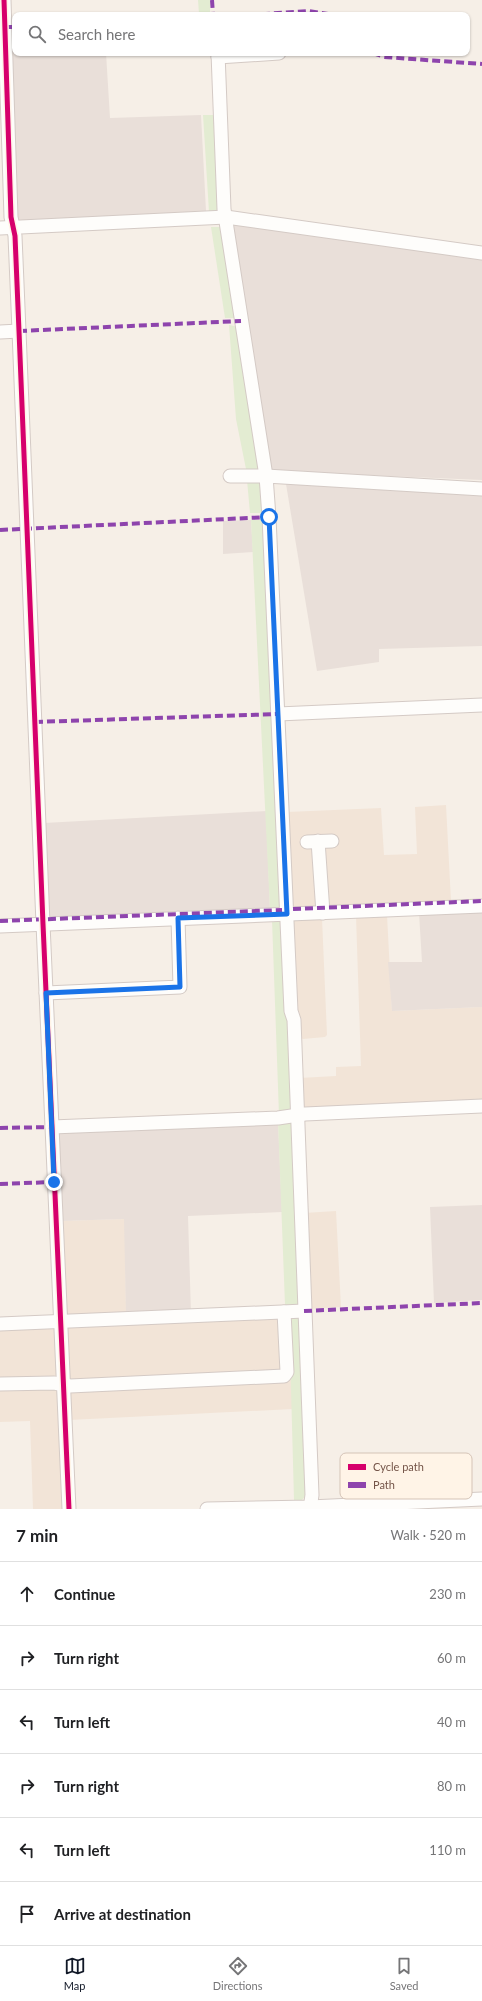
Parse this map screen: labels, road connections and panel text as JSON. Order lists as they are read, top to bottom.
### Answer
{
  "legend": ["Cycle path", "Path"],
  "page": {
    "search": "Search here",
    "heading": ["7 min", "Walk · 520 m"],
    "list": [
      ["Continue", "230 m"],
      ["Turn right", "60 m"],
      ["Turn left", "40 m"],
      ["Turn right", "80 m"],
      ["Turn left", "110 m"],
      "Arrive at destination"
    ],
    "nav": ["Map", "Directions", "Saved"]
  }
}
